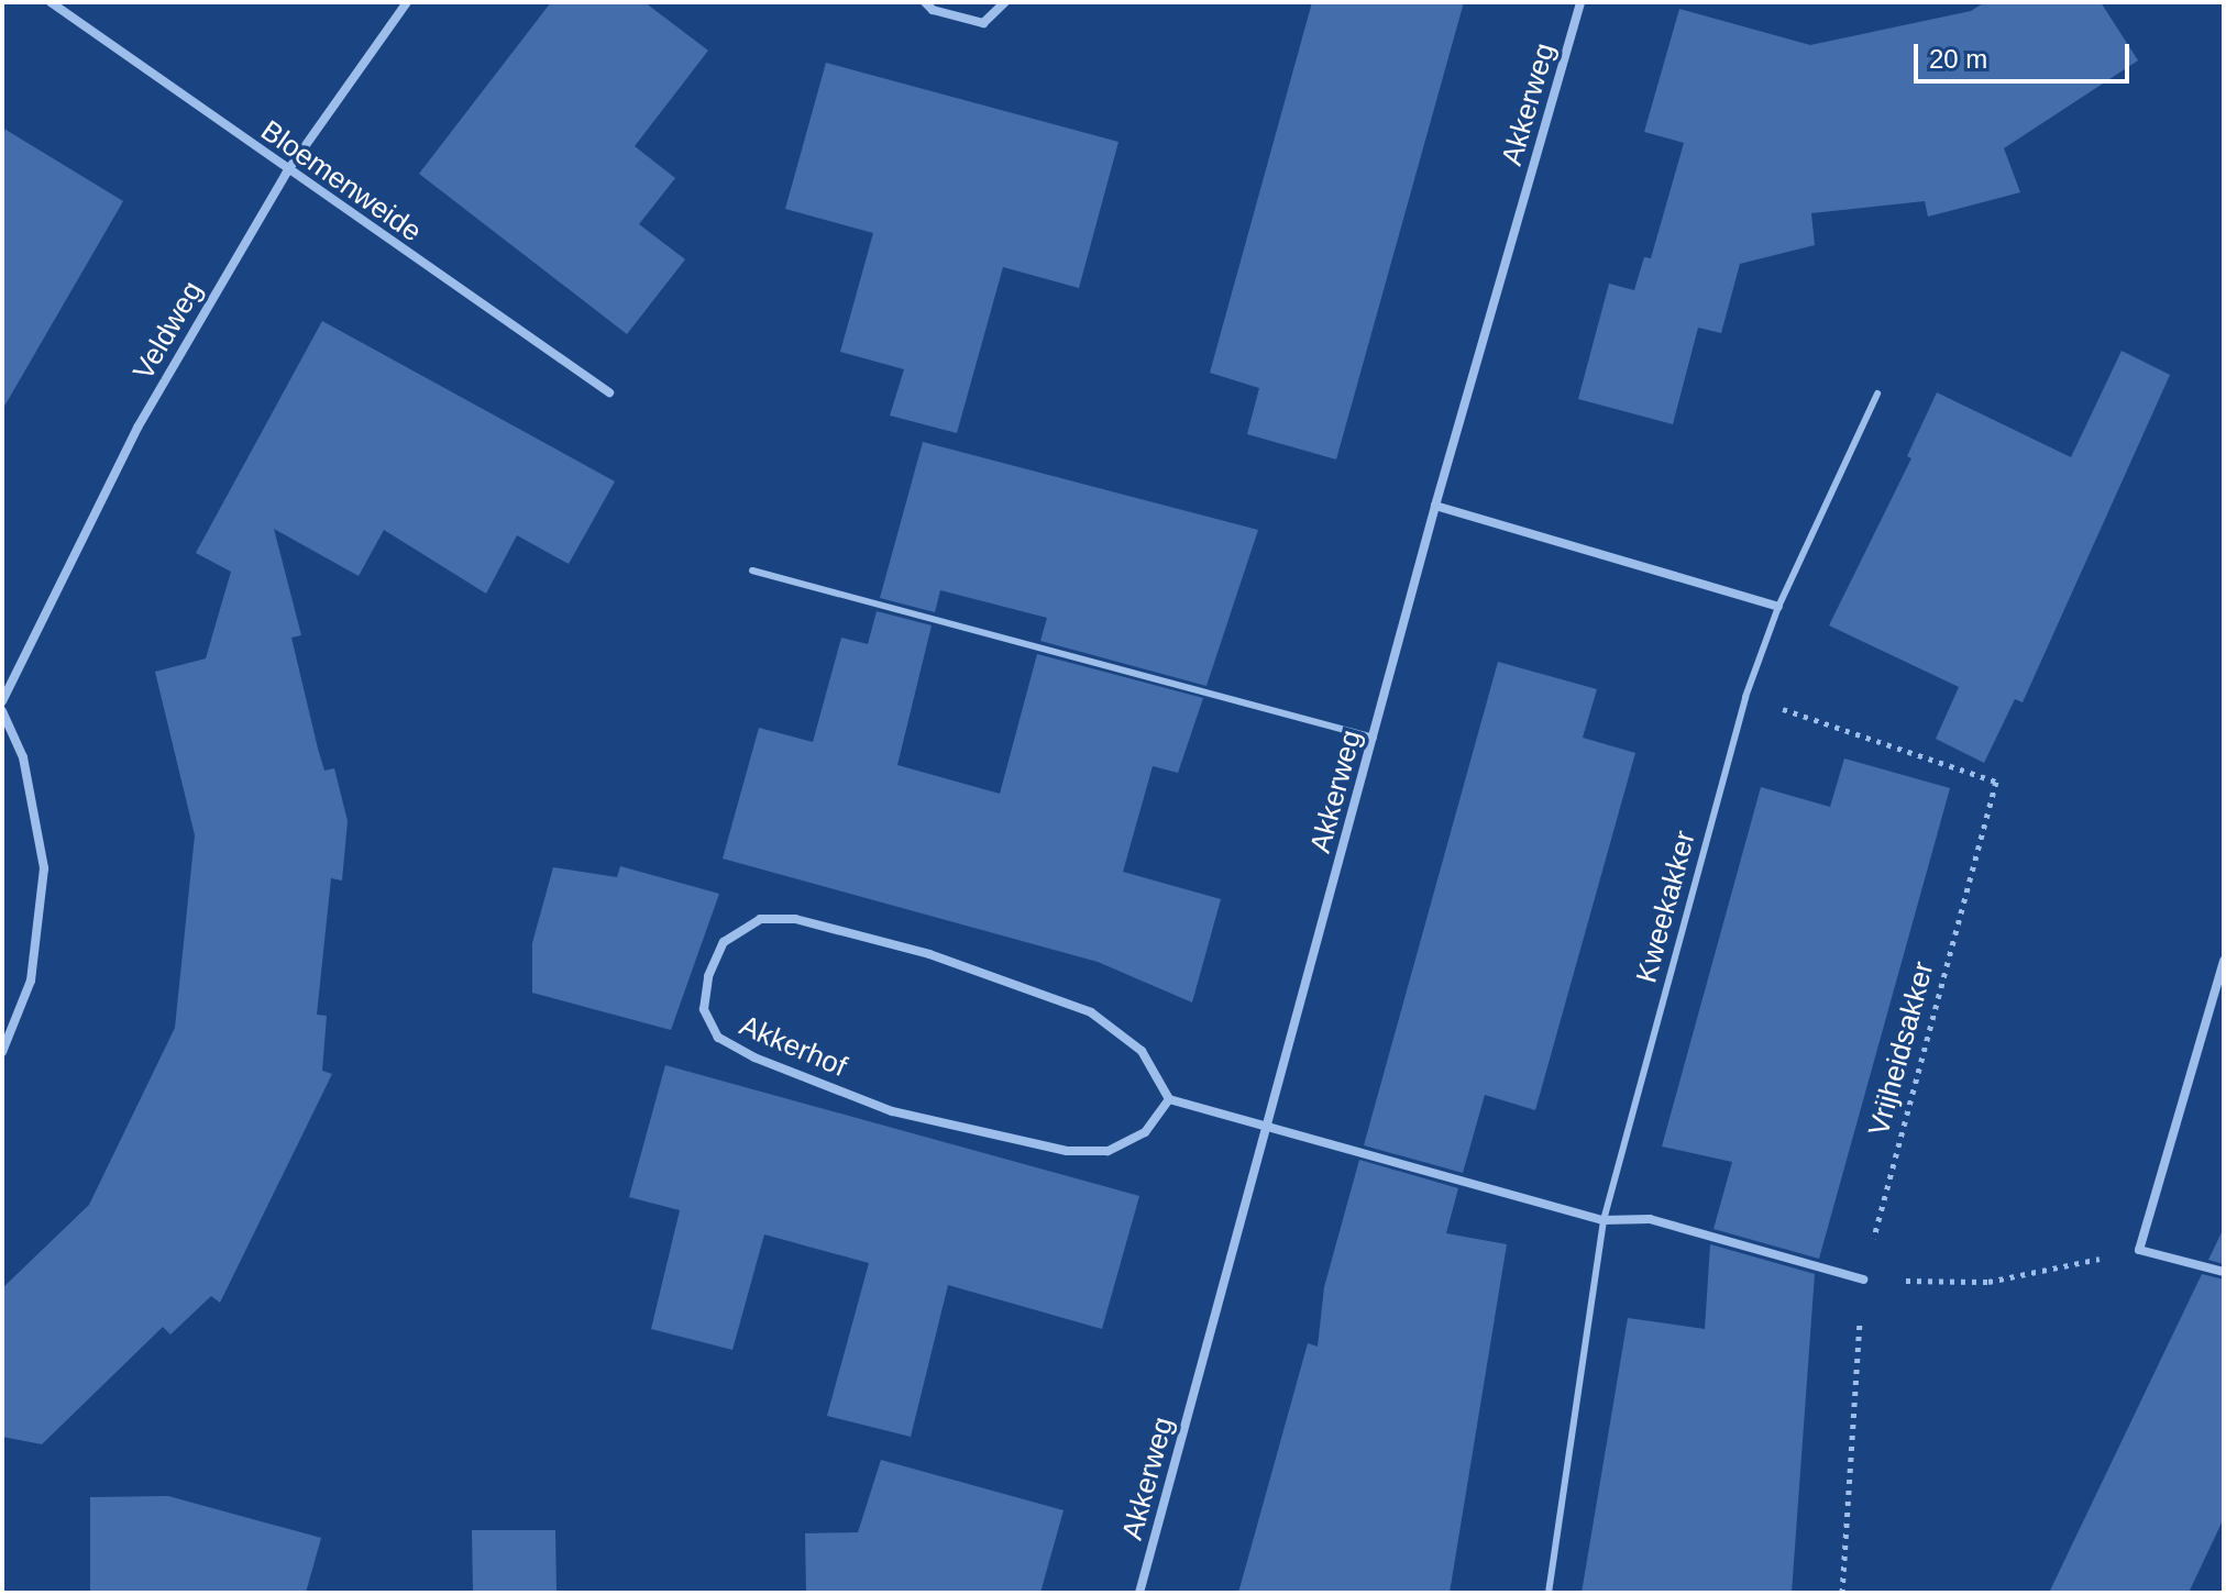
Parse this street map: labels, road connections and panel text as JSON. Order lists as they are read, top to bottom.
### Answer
{
  "streets": {
    "street": [
      "Akkerweg",
      "Bloemenweide",
      "Veldweg",
      "Akkerhof"
    ],
    "lane": ["Kweekakker"],
    "path": ["Vrijheidsakker"]
  },
  "crossings": [
    ["Bloemenweide", "Veldweg"],
    ["Kweekakker", "Vrijheidsakker"]
  ],
  "scale_bar": "20 m"
}
